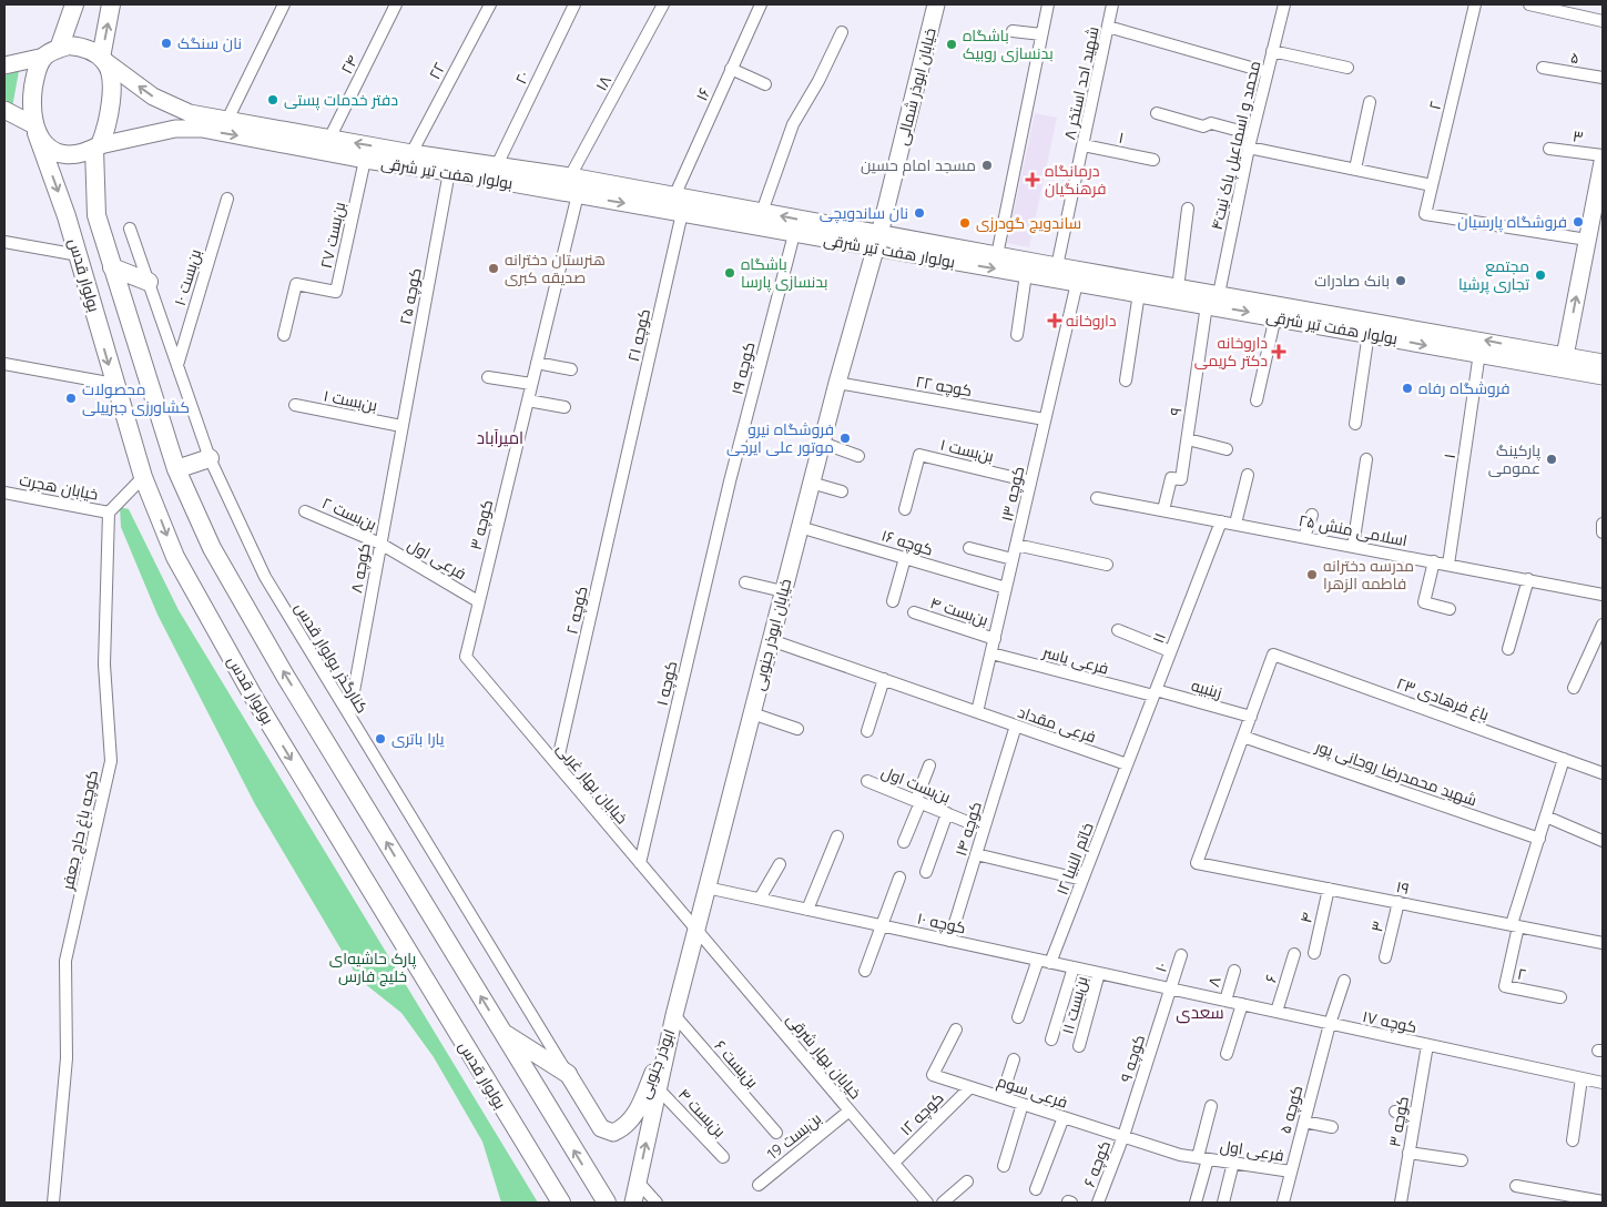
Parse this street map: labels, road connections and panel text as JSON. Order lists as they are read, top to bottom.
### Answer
{
  "streets": {
    "main road": [
      "خیابان ابوذر شمالی",
      "بولوار هفت تیر شرقی",
      "بولوار قدس",
      "خیابان ابوذر جنوبی",
      "ابوذر جنوبی"
    ],
    "street": [
      "۵",
      "۲۴",
      "۲۲",
      "۲۰",
      "۱۸",
      "شهید احد استخر ۸",
      "۱۶",
      "۲",
      "۳",
      "۱",
      "محمد و اسماعیل پاک نیت۴",
      "بن‌بست ۲۷",
      "بن‌بست ۱۰",
      "کوچه ۲۵",
      "کوچه ۲۱",
      "کوچه ۱۹",
      "کوچه ۲۲",
      "بن‌بست ۱",
      "۹",
      "خیابان هجرت",
      "کوچه ۱۳",
      "بن‌بست ۲",
      "کوچه ۳",
      "اسلامی منش ۲۵",
      "کوچه ۱۶",
      "فرعی اول",
      "کوچه ۸",
      "کوچه ۲",
      "بن‌بست ۴",
      "۱۱",
      "کنارگذر بولوار قدس",
      "فرعی یاسر",
      "کوچه ۱",
      "زینبیه",
      "باغ فرهادی ۲۳",
      "فرعی مقداد",
      "شهید محمدرضا روحانی پور",
      "خیابان بهار غربی",
      "بن‌بست اول",
      "کوچه ۱۴",
      "کوچه باغ حاج جعفر",
      "خاتم النبیا ۱۲",
      "۱۹",
      "۴",
      "کوچه ۱۰",
      "۱۰",
      "۶",
      "۸",
      "بن‌بست ۱۱",
      "کوچه ۱۷",
      "خیابان بهار شرقی",
      "کوچه ۹",
      "بن‌بست ۶",
      "فرعی سوم",
      "کوچه ۵",
      "کوچه ۱۲",
      "بن‌بست 19",
      "کوچه ۶"
    ]
  },
  "crossings": [
    ["۲۴", "بولوار هفت تیر شرقی"],
    ["۲۲", "بولوار هفت تیر شرقی"],
    ["۲۰", "بولوار هفت تیر شرقی"],
    ["۱۸", "بولوار هفت تیر شرقی"],
    ["شهید احد استخر ۸", "۱"],
    ["شهید احد استخر ۸", "بولوار هفت تیر شرقی"],
    ["خیابان ابوذر شمالی", "بولوار هفت تیر شرقی"],
    ["خیابان ابوذر شمالی", "خیابان ابوذر جنوبی"],
    ["۱۶", "بولوار هفت تیر شرقی"],
    ["۲", "۱۹"],
    ["۳", "۱۹"],
    ["۱", "بولوار هفت تیر شرقی"],
    ["۱", "اسلامی منش ۲۵"],
    ["محمد و اسماعیل پاک نیت۴", "بولوار هفت تیر شرقی"],
    ["محمد و اسماعیل پاک نیت۴", "۹"],
    ["بولوار هفت تیر شرقی", "بن‌بست ۲۷"],
    ["بولوار هفت تیر شرقی", "بولوار قدس"],
    ["بولوار هفت تیر شرقی", "کوچه ۲۵"],
    ["بولوار هفت تیر شرقی", "کوچه ۲۱"],
    ["بولوار هفت تیر شرقی", "کوچه ۱۹"],
    ["بولوار هفت تیر شرقی", "۹"],
    ["بولوار هفت تیر شرقی", "کوچه ۱۳"],
    ["بولوار هفت تیر شرقی", "کوچه ۳"],
    ["بولوار هفت تیر شرقی", "خیابان ابوذر جنوبی"],
    ["بن‌بست ۱۰", "کنارگذر بولوار قدس"],
    ["کوچه ۲۵", "بن‌بست ۱"],
    ["کوچه ۲۵", "کوچه ۸"],
    ["کوچه ۲۱", "کوچه ۲"],
    ["کوچه ۱۹", "کوچه ۱"],
    ["کوچه ۲۲", "کوچه ۱۳"],
    ["کوچه ۲۲", "خیابان ابوذر جنوبی"],
    ["بن‌بست ۱", "کوچه ۱۳"],
    ["بن‌بست ۱", "کوچه ۸"],
    ["۹", "اسلامی منش ۲۵"],
    ["خیابان هجرت", "کوچه باغ حاج جعفر"],
    ["کوچه ۱۳", "کوچه ۱۶"],
    ["کوچه ۱۳", "بن‌بست ۴"],
    ["کوچه ۱۳", "فرعی یاسر"],
    ["کوچه ۱۳", "فرعی مقداد"],
    ["بن‌بست ۲", "فرعی اول"],
    ["بن‌بست ۲", "کوچه ۸"],
    ["کوچه ۳", "فرعی اول"],
    ["کوچه ۳", "خیابان بهار غربی"],
    ["کوچه ۳", "کوچه ۱۷"],
    ["اسلامی منش ۲۵", "۱۱"],
    ["کوچه ۱۶", "خیابان ابوذر جنوبی"],
    ["فرعی اول", "کوچه ۸"],
    ["فرعی اول", "فرعی سوم"],
    ["فرعی اول", "کوچه ۵"],
    ["کوچه ۸", "کنارگذر بولوار قدس"],
    ["کوچه ۲", "خیابان بهار غربی"],
    ["بن‌بست ۴", "ابوذر جنوبی"],
    ["خیابان ابوذر جنوبی", "خیابان بهار غربی"],
    ["خیابان ابوذر جنوبی", "کوچه ۱۰"],
    ["خیابان ابوذر جنوبی", "خیابان بهار شرقی"],
    ["خیابان ابوذر جنوبی", "ابوذر جنوبی"],
    ["خیابان ابوذر جنوبی", "بن‌بست ۶"],
    ["۱۱", "فرعی یاسر"],
    ["۱۱", "زینبیه"],
    ["۱۱", "فرعی مقداد"],
    ["۱۱", "خاتم النبیا ۱۲"],
    ["کنارگذر بولوار قدس", "ابوذر جنوبی"],
    ["فرعی یاسر", "زینبیه"],
    ["کوچه ۱", "خیابان بهار غربی"],
    ["زینبیه", "باغ فرهادی ۲۳"],
    ["فرعی مقداد", "کوچه ۱۴"],
    ["فرعی مقداد", "خاتم النبیا ۱۲"],
    ["شهید محمدرضا روحانی پور", "۱۹"],
    ["خیابان بهار غربی", "خیابان بهار شرقی"],
    ["بن‌بست اول", "کوچه ۱۴"],
    ["کوچه ۱۴", "کوچه ۱۰"],
    ["خاتم النبیا ۱۲", "کوچه ۱۰"],
    ["۱۹", "۴"],
    ["کوچه ۱۰", "۱۰"],
    ["کوچه ۱۰", "بن‌بست ۱۱"],
    ["کوچه ۱۰", "کوچه ۱۷"],
    ["کوچه ۱۰", "کوچه ۹"],
    ["۱۰", "کوچه ۱۷"],
    ["۱۰", "کوچه ۹"],
    ["۶", "کوچه ۱۷"],
    ["۸", "کوچه ۱۷"],
    ["کوچه ۱۷", "کوچه ۹"],
    ["کوچه ۱۷", "کوچه ۵"],
    ["خیابان بهار شرقی", "کوچه ۱۲"],
    ["خیابان بهار شرقی", "بن‌بست 19"],
    ["کوچه ۹", "فرعی سوم"],
    ["کوچه ۹", "کوچه ۶"],
    ["ابوذر جنوبی", "بن‌بست ۶"],
    ["فرعی سوم", "کوچه ۱۲"],
    ["فرعی سوم", "کوچه ۶"]
  ],
  "districts": ["امیرآباد", "سعدی"],
  "parks": ["پارک حاشیه‌ای خلیج فارس"],
  "places": {
    "other": [
      "نان سنگک",
      "باشگاه بدنسازی روبیک",
      "دفتر خدمات پستی",
      "مسجد امام حسین",
      "نان ساندویچی",
      "فروشگاه پارسیان",
      "ساندویچ گودرزی",
      "هنرستان دخترانه صدیقه کبری",
      "باشگاه بدنسازی پارسا",
      "مجتمع تجاری پرشیا",
      "بانک صادرات",
      "فروشگاه رفاه",
      "محصولات کشاورزی جبرییلی",
      "فروشگاه نیرو موتور علی ایرجی",
      "پارکینگ عمومی",
      "مدرسه دخترانه فاطمه الزهرا",
      "یارا باتری"
    ],
    "health": ["درمانگاه فرهنگیان", "داروخانه", "داروخانه دکتر کریمی"]
  }
}
